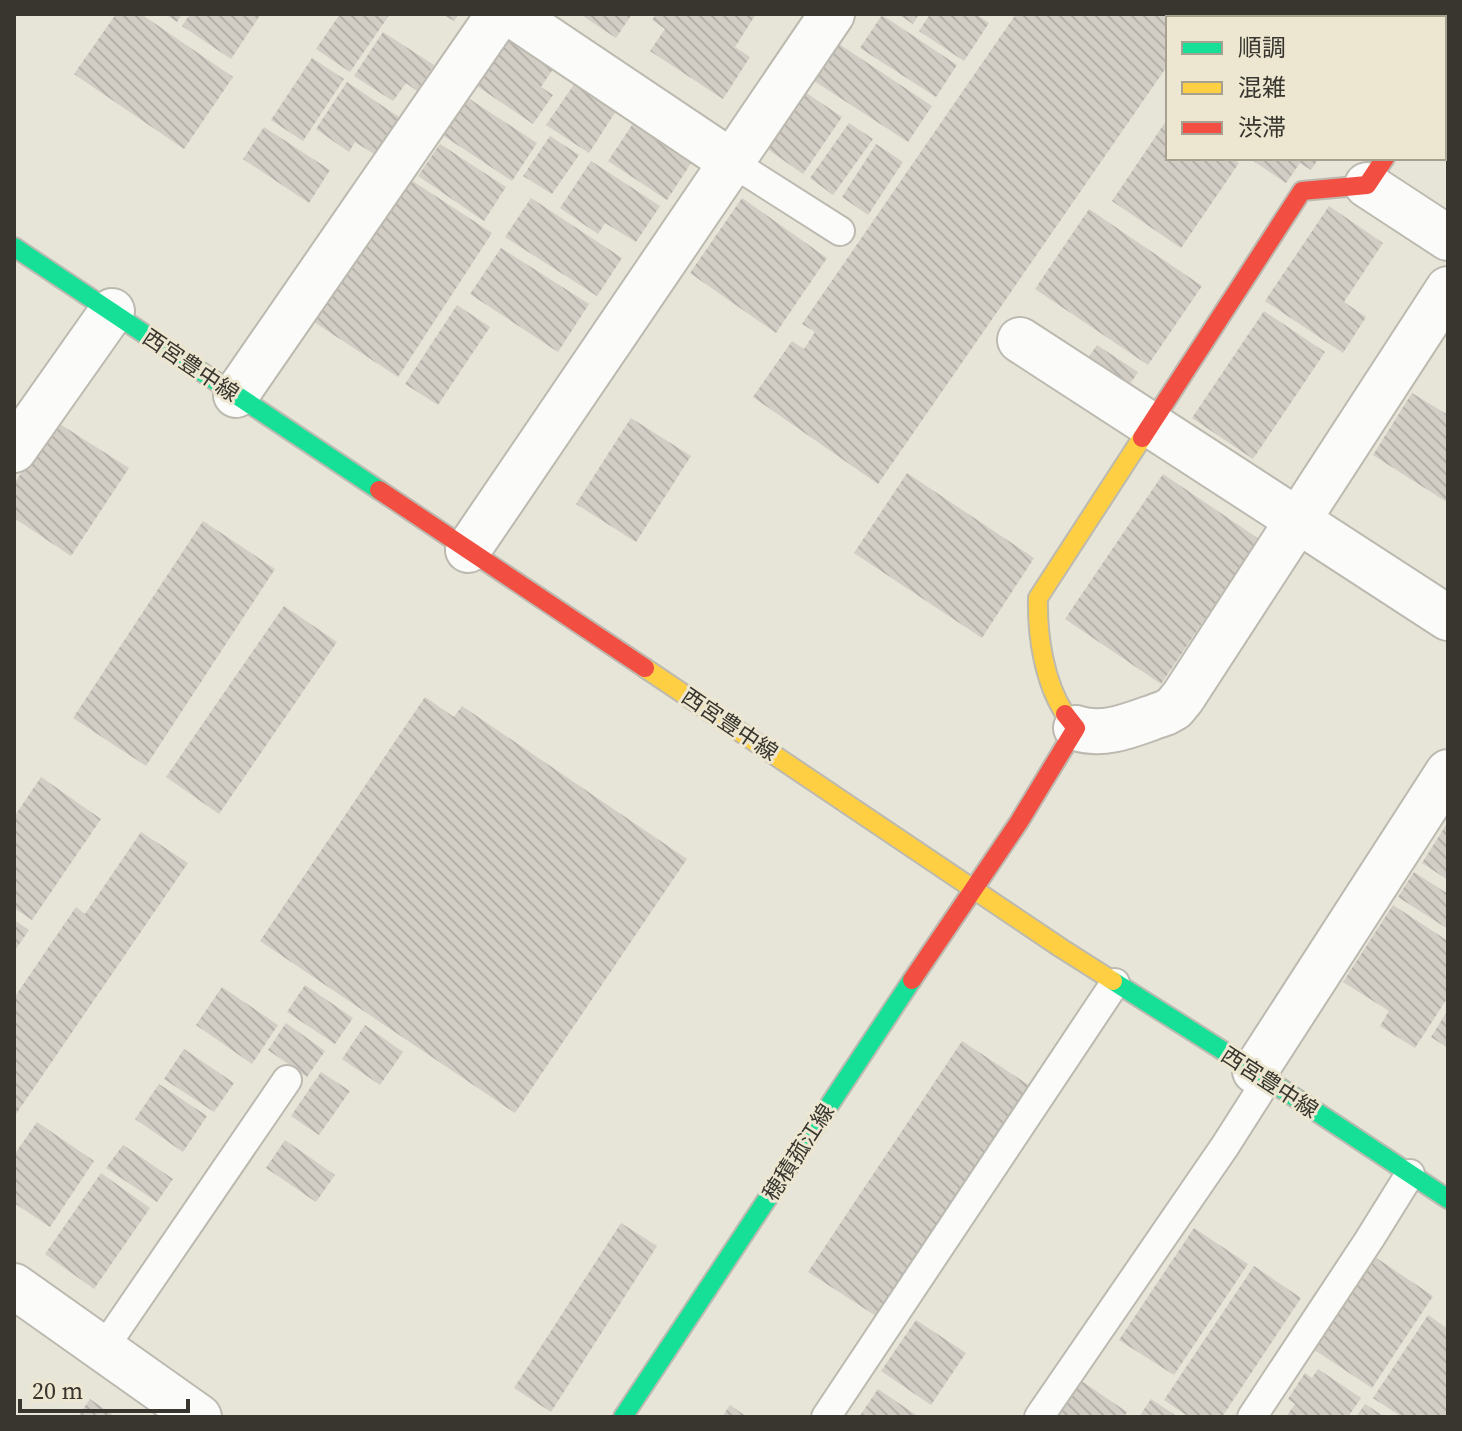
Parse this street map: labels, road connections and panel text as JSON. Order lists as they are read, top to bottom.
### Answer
{
  "streets": {
    "main road": ["西宮豊中線", "穂積菰江線"]
  },
  "crossings": [
    ["西宮豊中線", "穂積菰江線"]
  ],
  "legend": ["順調", "混雑", "渋滞"],
  "scale_bar": "20 m"
}
